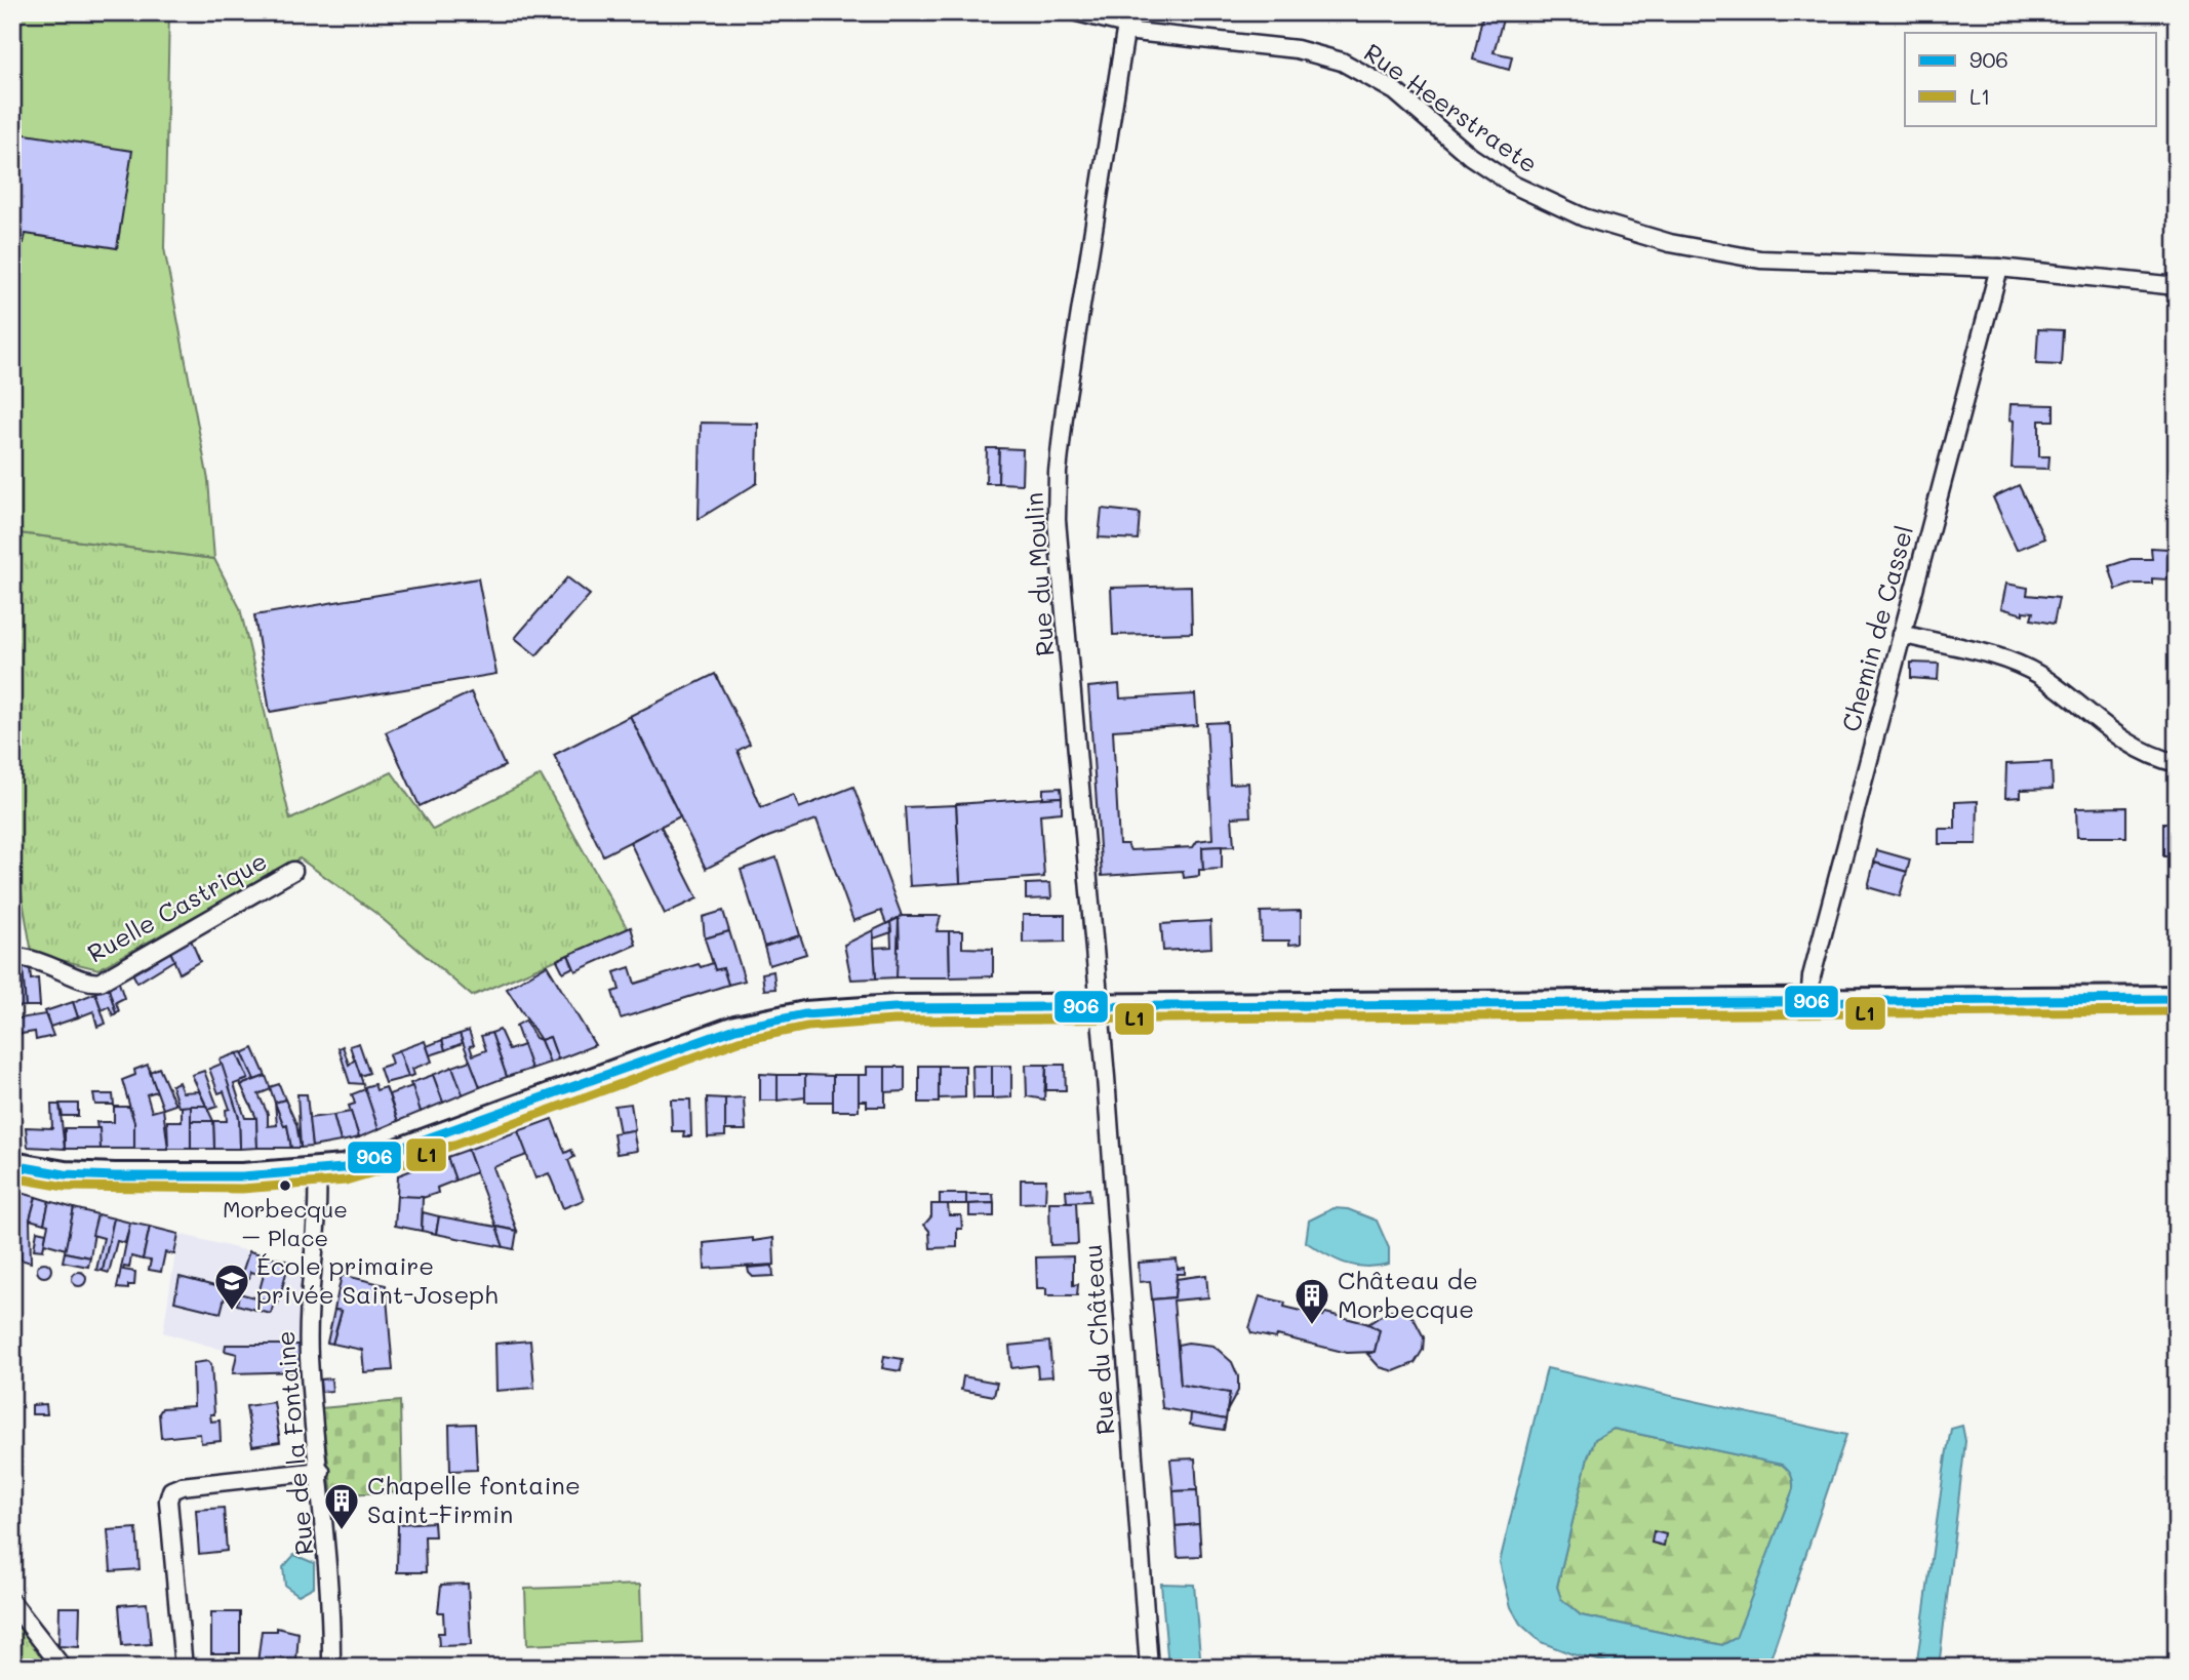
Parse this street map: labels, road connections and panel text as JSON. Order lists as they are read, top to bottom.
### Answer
{
  "streets": {
    "street": [
      "Rue Heerstraete",
      "Rue du Moulin",
      "Chemin de Cassel",
      "Ruelle Castrique",
      "Rue du Château",
      "Rue de la Fontaine"
    ]
  },
  "crossings": [
    ["Rue Heerstraete", "Rue du Moulin"],
    ["Rue Heerstraete", "Chemin de Cassel"],
    ["Rue du Moulin", "Rue du Château"]
  ],
  "places": {
    "other": ["Morbecque – Place"],
    "school or university": ["École primaire privée Saint-Joseph"],
    "building": ["Château de Morbecque", "Chapelle fontaine Saint-Firmin"]
  },
  "lines": ["transit line 906", "transit line L1"],
  "legend": ["906", "L1"]
}
